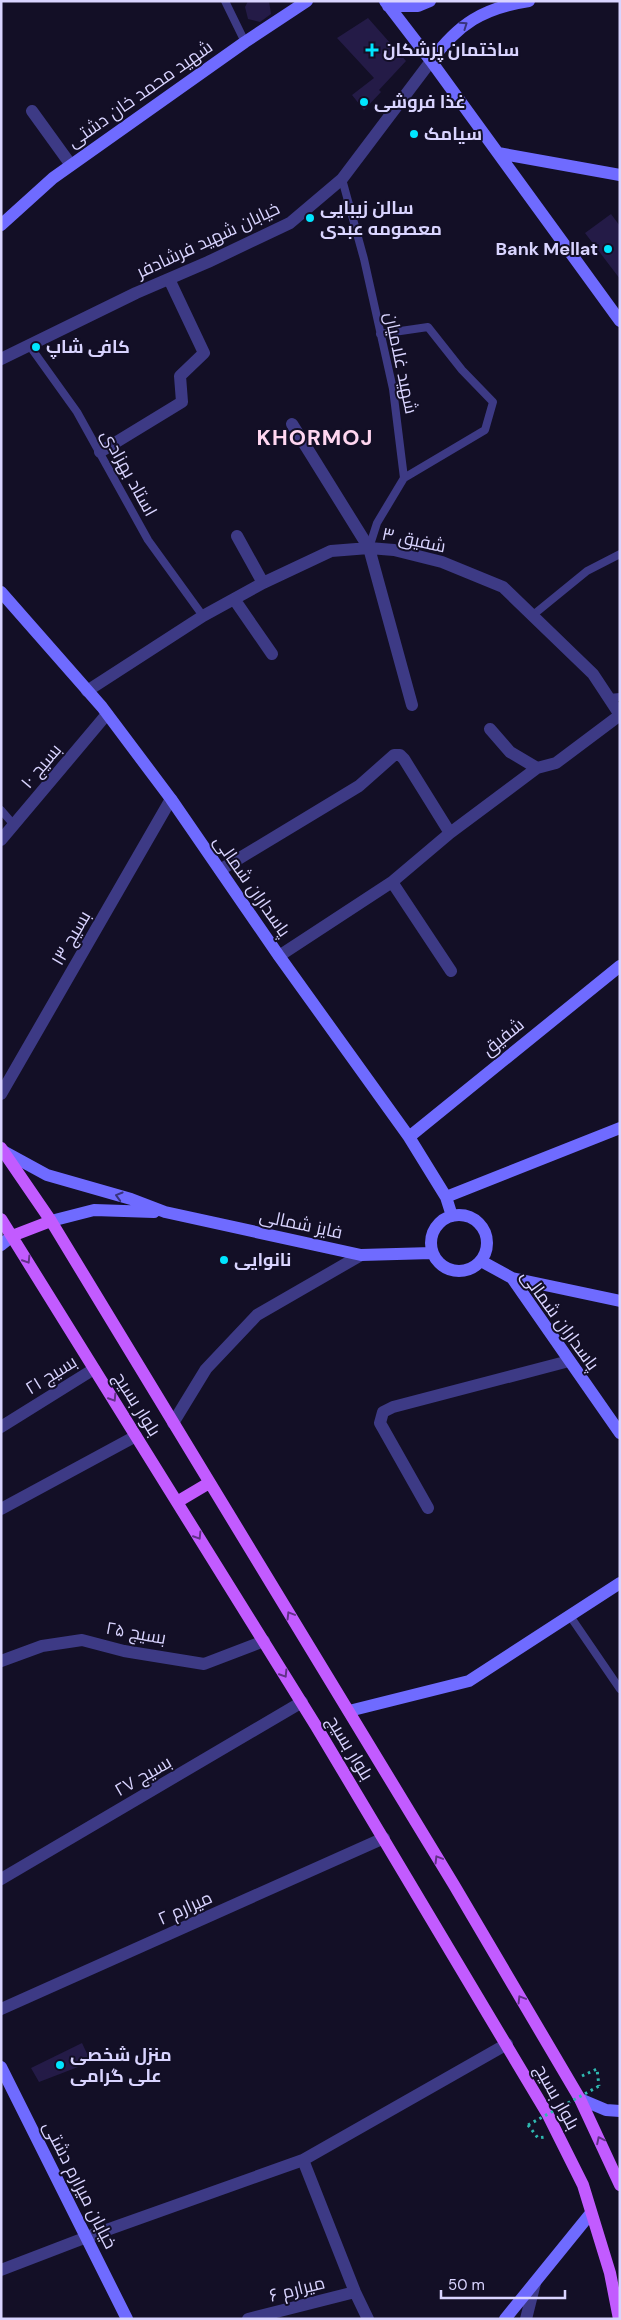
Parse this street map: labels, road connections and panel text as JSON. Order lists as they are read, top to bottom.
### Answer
{
  "streets": {
    "main road": [
      "شهید محمد خان دشتی",
      "پاسداران شمالی",
      "شفیق",
      "فایز شمالی",
      "بلوار بسیج",
      "خیابان میرارم دشتی"
    ],
    "street": [
      "خیابان شهید فرشادفر",
      "شفیق ۳",
      "بسیج ۱۰",
      "بسیج ۱۳",
      "بسیج ۲۱",
      "بسیج ۲۵",
      "بسیج ۲۷",
      "میرارم ۲",
      "میرارم ۶"
    ],
    "lane": ["شهید غلامیان", "استاد بهزادی"]
  },
  "crossings": [
    ["خیابان شهید فرشادفر", "شهید غلامیان"],
    ["خیابان شهید فرشادفر", "استاد بهزادی"],
    ["استاد بهزادی", "شفیق ۳"],
    ["شفیق ۳", "پاسداران شمالی"],
    ["بسیج ۱۰", "پاسداران شمالی"],
    ["پاسداران شمالی", "بسیج ۱۳"],
    ["پاسداران شمالی", "شفیق"],
    ["پاسداران شمالی", "فایز شمالی"],
    ["فایز شمالی", "بلوار بسیج"],
    ["بسیج ۲۱", "بلوار بسیج"],
    ["بلوار بسیج", "بسیج ۲۵"],
    ["بلوار بسیج", "بسیج ۲۷"],
    ["بلوار بسیج", "میرارم ۲"]
  ],
  "districts": ["KHORMOJ"],
  "places": {
    "health": ["ساختمان پزشکان"],
    "other": [
      "غذا فروشی",
      "سیامک",
      "سالن زیبایی معصومه عبدی",
      "Bank Mellat",
      "کافی شاپ",
      "نانوایی",
      "منزل شخصی علی گرامی"
    ]
  },
  "scale_bar": "50 m"
}
